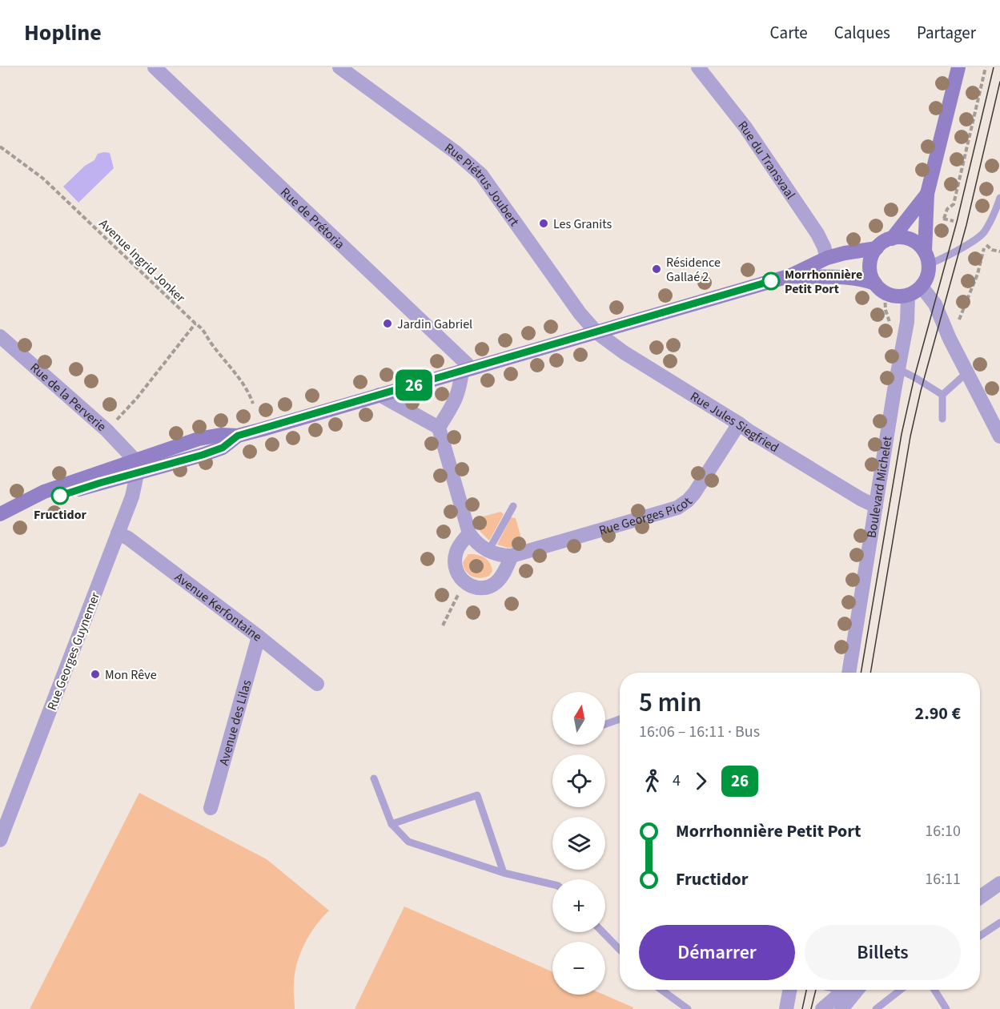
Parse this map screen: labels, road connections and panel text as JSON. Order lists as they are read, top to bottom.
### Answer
{
  "streets": {
    "street": [
      "Rue du Transvaal",
      "Rue Piétrus Joubert",
      "Rue de Prétoria",
      "Rue de la Perverie",
      "Rue Jules Siegfried",
      "Boulevard Michelet",
      "Rue Georges Picot",
      "Avenue Kerfontaine",
      "Rue Georges Guynemer",
      "Avenue des Lilas"
    ],
    "path": ["Avenue Ingrid Jonker"]
  },
  "crossings": [
    ["Rue Piétrus Joubert", "Rue Jules Siegfried"],
    ["Rue de la Perverie", "Rue Georges Guynemer"],
    ["Rue Jules Siegfried", "Boulevard Michelet"],
    ["Rue Jules Siegfried", "Rue Georges Picot"],
    ["Avenue Kerfontaine", "Rue Georges Guynemer"],
    ["Avenue Kerfontaine", "Avenue des Lilas"]
  ],
  "places": [
    "Les Granits",
    "Résidence Gallaé 2",
    "Morrhonnière Petit Port",
    "Jardin Gabriel",
    "Fructidor",
    "Mon Rêve"
  ],
  "lines": ["bus line 26"],
  "north": "top",
  "page": {
    "header": "Hopline",
    "nav": ["Carte", "Calques", "Partager"],
    "on_map": "26",
    "heading": ["5 min", "16:06 – 16:11 · Bus", "2.90 €"],
    "map_buttons": ["+", "−"],
    "legs": ["4", "26"],
    "list": [
      {
        "name": "Morrhonnière Petit Port",
        "value": "16:10"
      },
      {
        "name": "Fructidor",
        "value": "16:11"
      }
    ],
    "buttons": ["Démarrer", "Billets"]
  }
}
